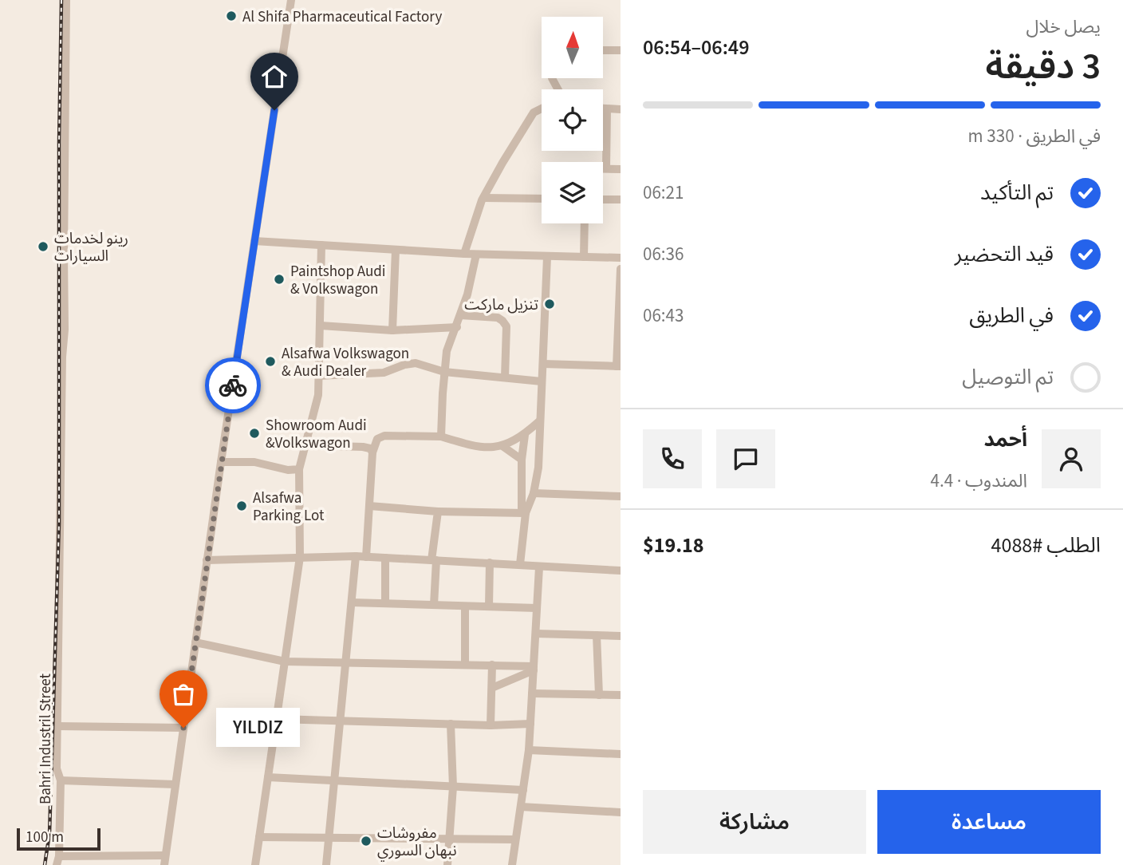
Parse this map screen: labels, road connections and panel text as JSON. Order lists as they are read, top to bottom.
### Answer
{
  "streets": {
    "street": ["Bahri Industril Street"]
  },
  "places": [
    "Al Shifa Pharmaceutical Factory",
    "رينو لخدمات السيارات",
    "Paintshop Audi & Volkswagon",
    "تنزيل ماركت",
    "Alsafwa Volkswagon & Audi Dealer",
    "Showroom Audi &Volkswagon",
    "Alsafwa Parking Lot",
    "YILDIZ",
    "مفروشات نبهان السوري"
  ],
  "scale_bar": "100 m",
  "north": "top",
  "page": {
    "heading": ["3 دقيقة", "يصل خلال", "06:49–06:54"],
    "panel": [
      "أحمد",
      "المندوب · 4.4",
      "الطلب #4088",
      "$19.18"
    ],
    "bar": "في الطريق · 330 m",
    "list": [
      ["تم التأكيد", "06:21"],
      ["قيد التحضير", "06:36"],
      ["في الطريق", "06:43"],
      "تم التوصيل"
    ],
    "bubble": "YILDIZ",
    "buttons": ["مساعدة", "مشاركة"],
    "scale": "100 m"
  }
}
